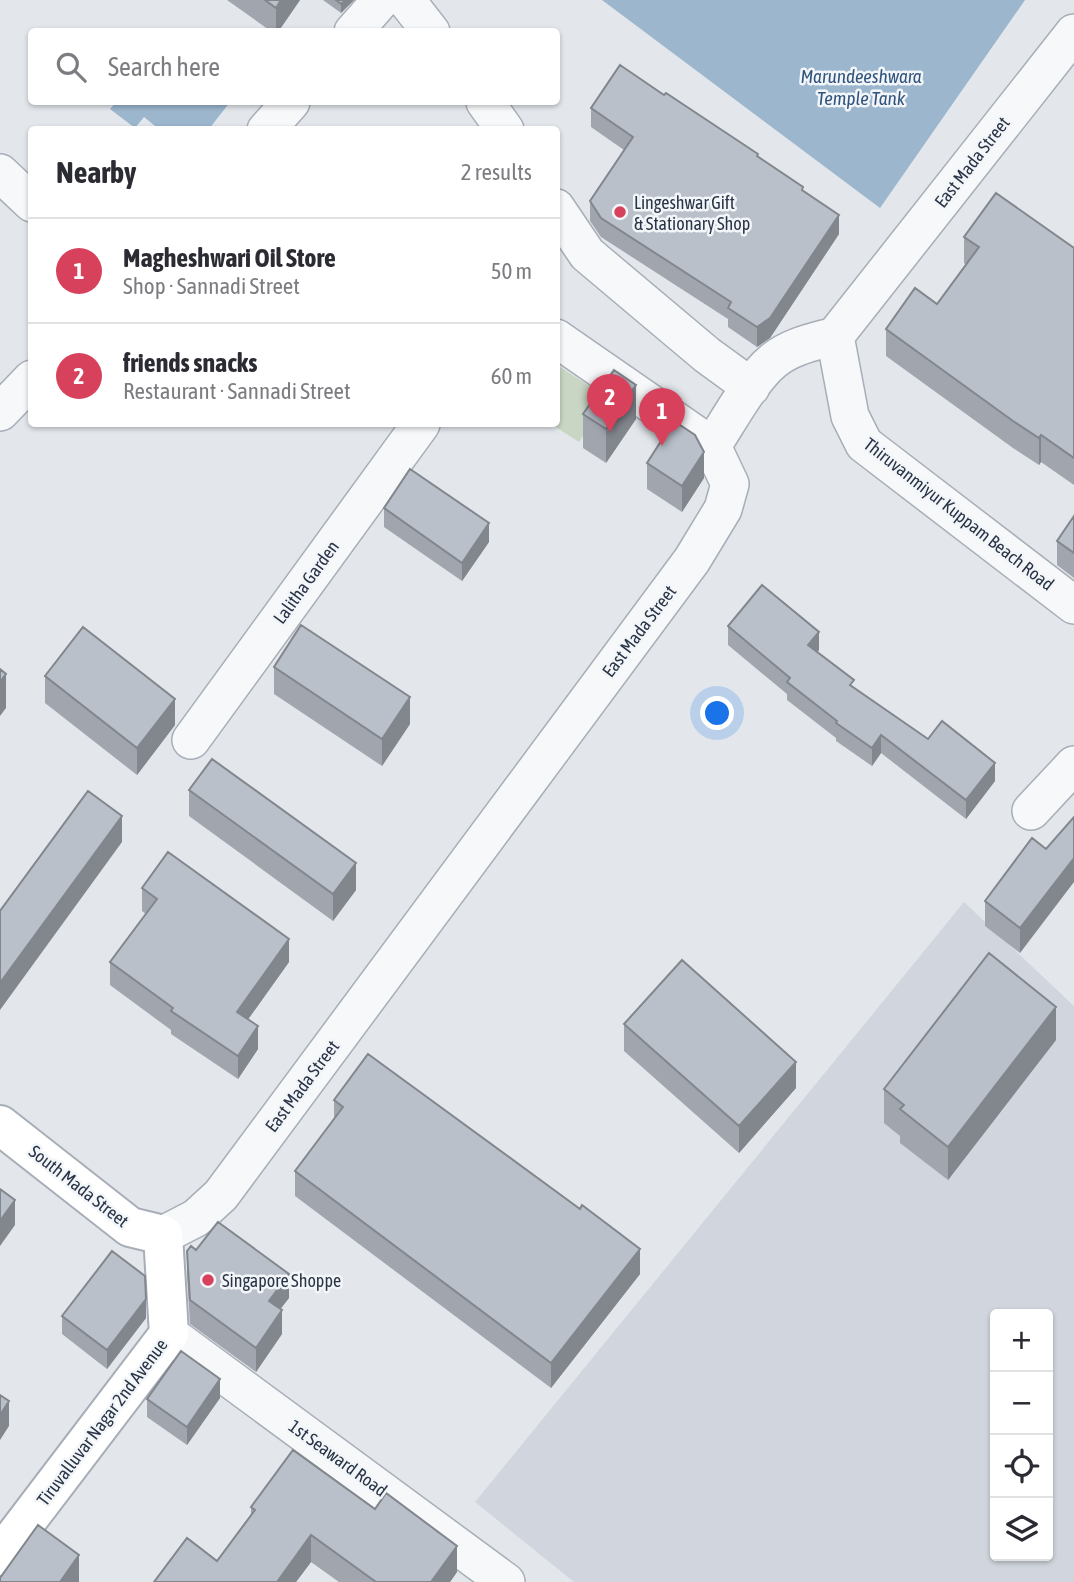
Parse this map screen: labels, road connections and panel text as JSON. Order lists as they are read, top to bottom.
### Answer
{
  "streets": {
    "street": [
      "East Mada Street",
      "Thiruvanmiyur Kuppam Beach Road",
      "Lalitha Garden",
      "South Mada Street",
      "Tiruvalluvar Nagar 2nd Avenue",
      "1st Seaward Road"
    ]
  },
  "crossings": [
    ["East Mada Street", "Thiruvanmiyur Kuppam Beach Road"],
    ["East Mada Street", "South Mada Street"],
    ["East Mada Street", "Tiruvalluvar Nagar 2nd Avenue"],
    ["South Mada Street", "Tiruvalluvar Nagar 2nd Avenue"],
    ["Tiruvalluvar Nagar 2nd Avenue", "1st Seaward Road"]
  ],
  "water": ["Marundeeshwara Temple Tank"],
  "places": ["Lingeshwar Gift & Stationary Shop", "Singapore Shoppe"],
  "page": {
    "search": "Search here",
    "heading": ["Nearby", "2 results"],
    "list": [
      {
        "mark": "1",
        "name": "Magheshwari Oil Store",
        "note": "Shop · Sannadi Street",
        "value": "50 m"
      },
      {
        "mark": "2",
        "name": "friends snacks",
        "note": "Restaurant · Sannadi Street",
        "value": "60 m"
      }
    ],
    "pins": ["2", "1"],
    "map_buttons": ["+", "−"]
  }
}
